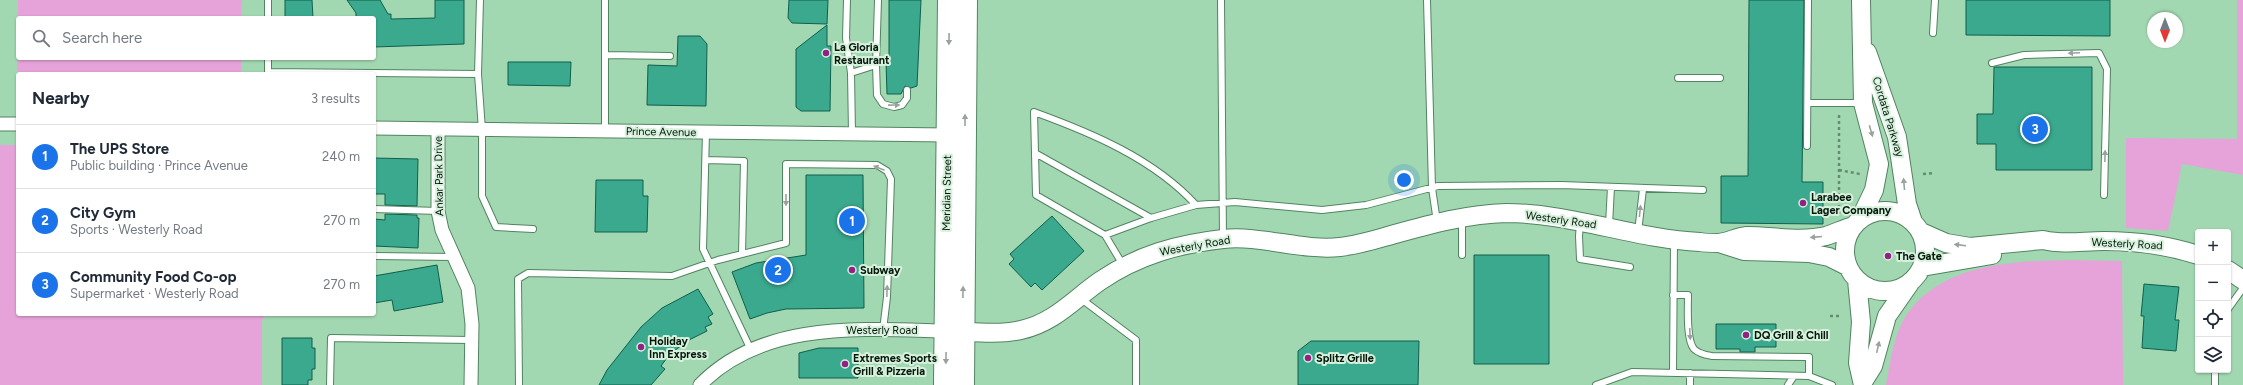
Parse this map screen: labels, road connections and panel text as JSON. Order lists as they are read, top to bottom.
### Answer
{
  "streets": {
    "highway": ["Meridian Street"],
    "street": [
      "Cordata Parkway",
      "Prince Avenue",
      "Ankar Park Drive",
      "Westerly Road"
    ]
  },
  "crossings": [
    ["Cordata Parkway", "Westerly Road"],
    ["Prince Avenue", "Ankar Park Drive"],
    ["Prince Avenue", "Meridian Street"],
    ["Meridian Street", "Westerly Road"]
  ],
  "places": [
    "La Gloria Restaurant",
    "Larabee Lager Company",
    "The Gate",
    "Subway",
    "DQ Grill & Chill",
    "Holiday Inn Express",
    "Splitz Grille",
    "Extremes Sports Grill & Pizzeria"
  ],
  "north": "bottom",
  "page": {
    "search": "Search here",
    "heading": ["Nearby", "3 results"],
    "pins": ["3", "1", "2"],
    "list": [
      {
        "mark": "1",
        "name": "The UPS Store",
        "note": "Public building · Prince Avenue",
        "value": "240 m"
      },
      {
        "mark": "2",
        "name": "City Gym",
        "note": "Sports · Westerly Road",
        "value": "270 m"
      },
      {
        "mark": "3",
        "name": "Community Food Co-op",
        "note": "Supermarket · Westerly Road",
        "value": "270 m"
      }
    ],
    "map_buttons": ["+", "−"]
  }
}
